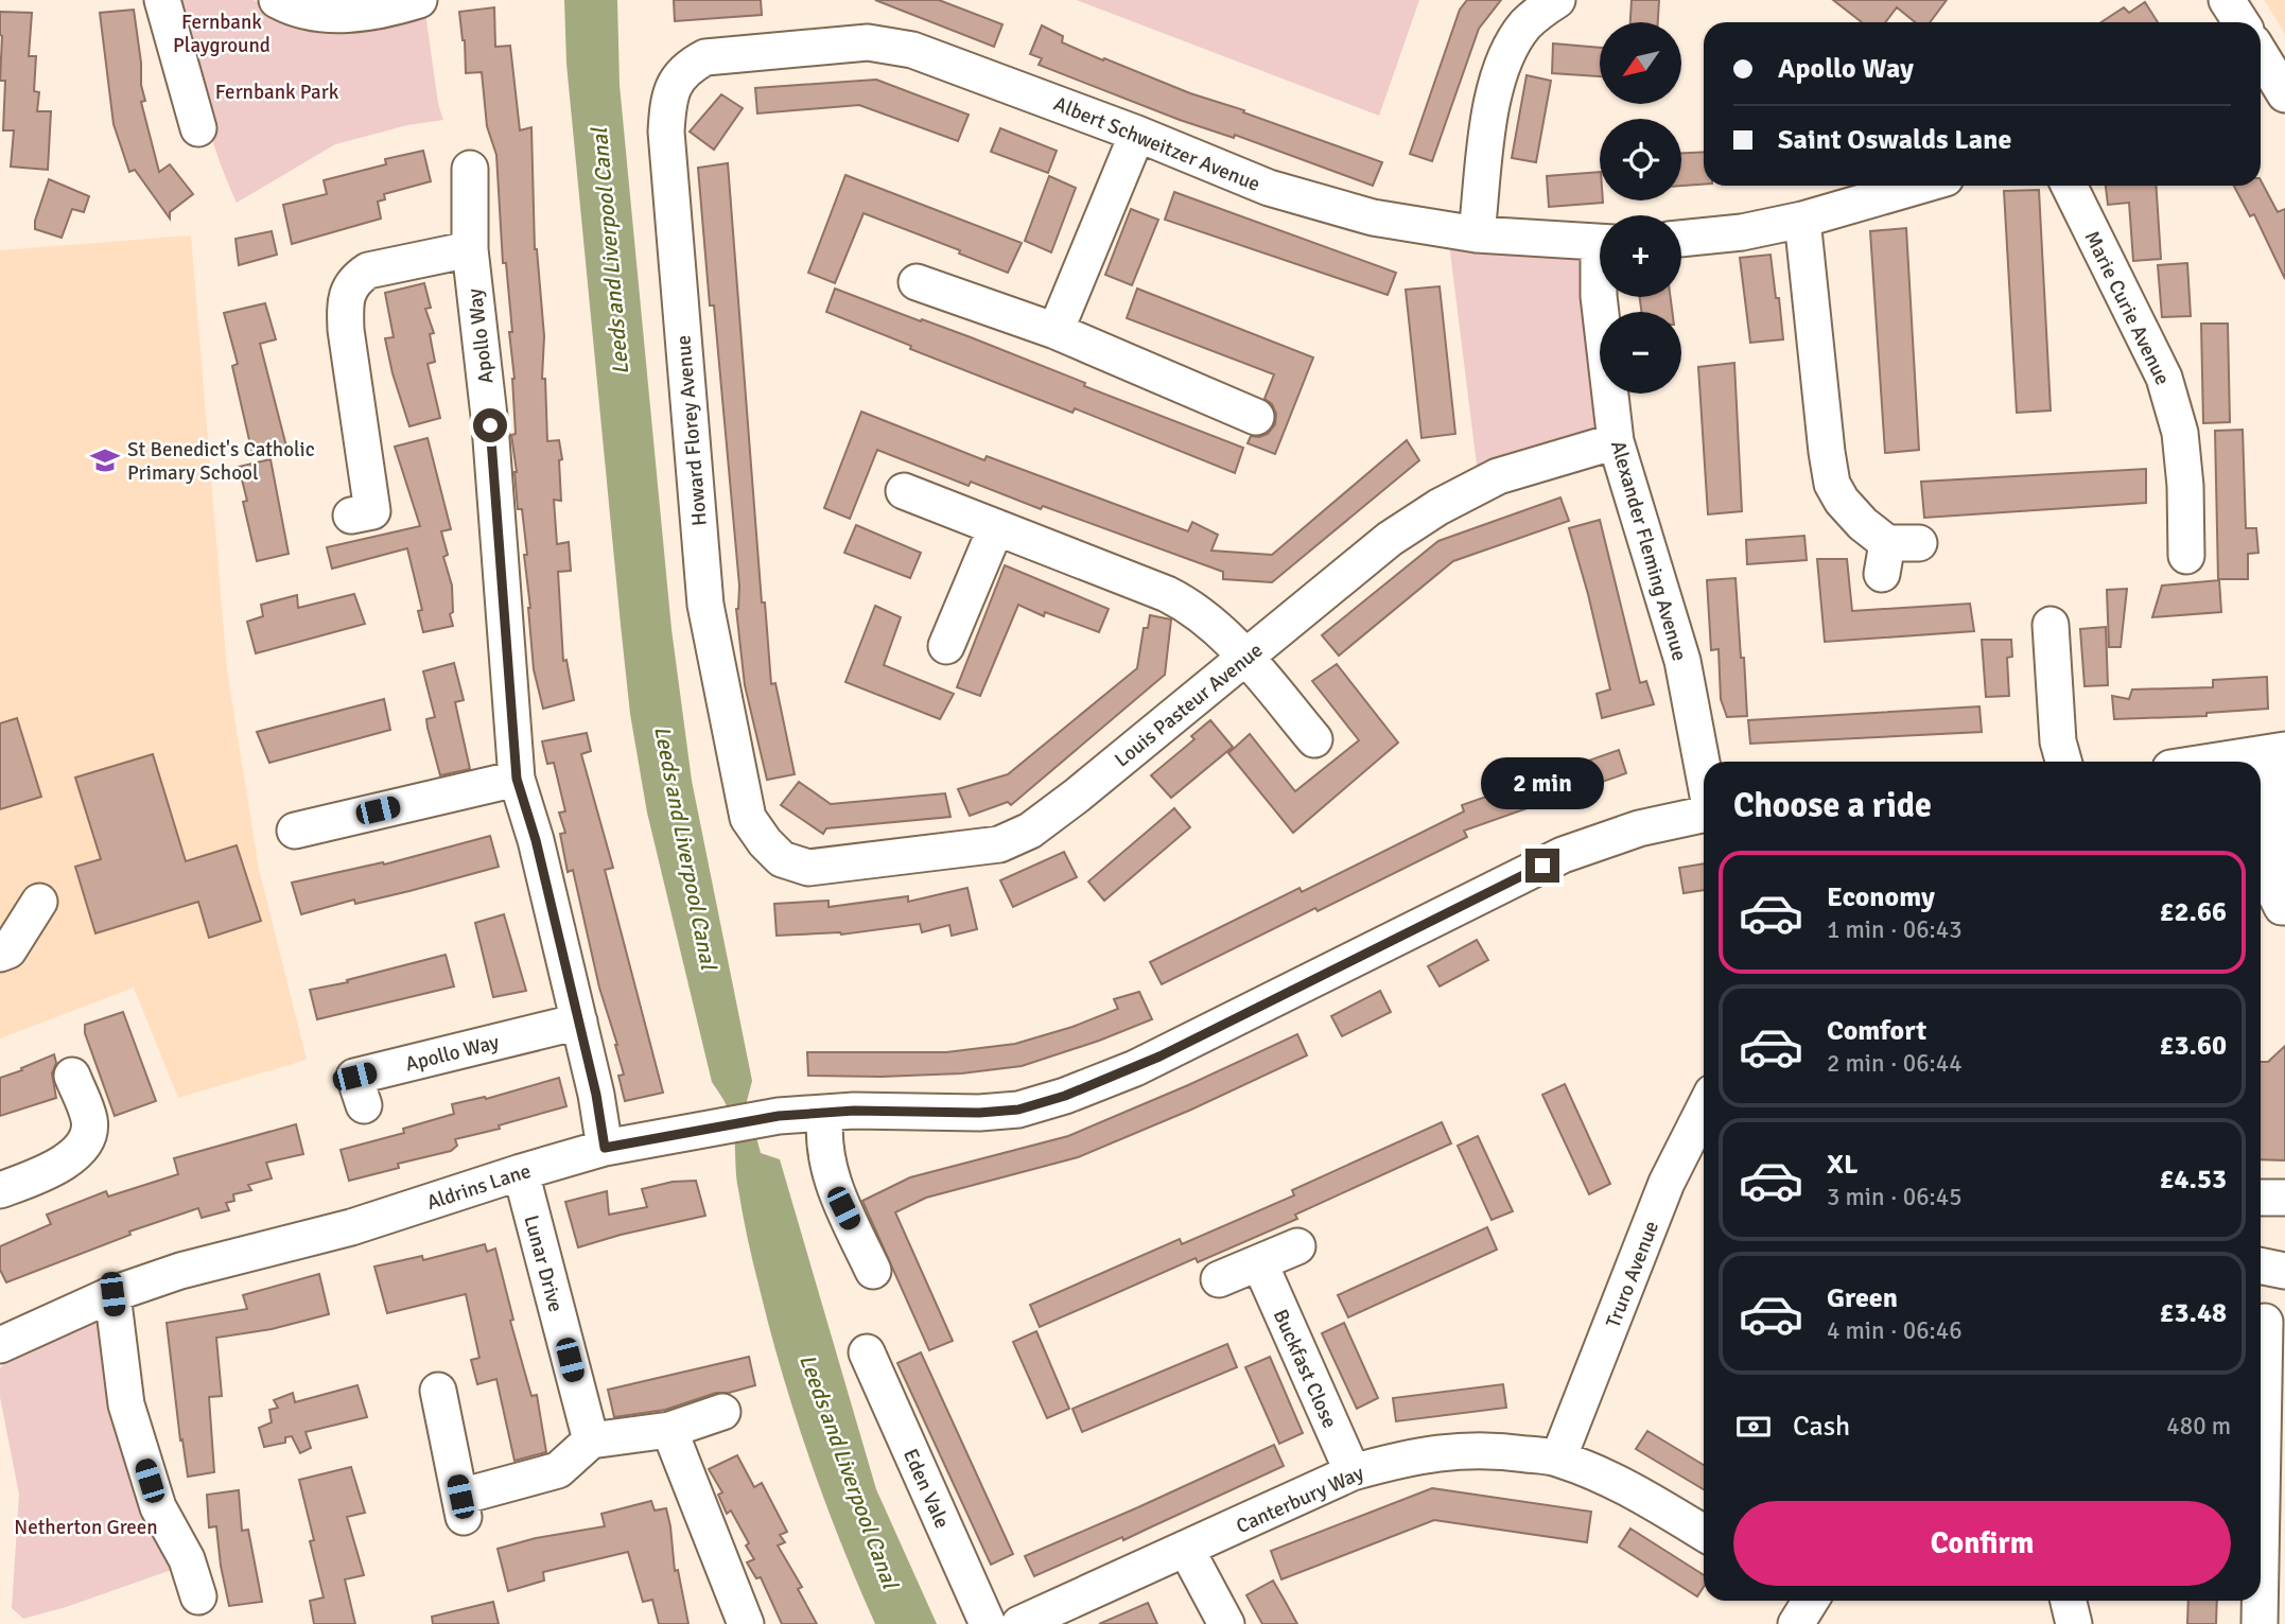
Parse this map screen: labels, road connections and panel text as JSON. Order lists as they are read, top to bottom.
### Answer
{
  "streets": {
    "street": [
      "Albert Schweitzer Avenue",
      "Marie Curie Avenue",
      "Apollo Way",
      "Howard Florey Avenue",
      "Alexander Fleming Avenue",
      "Louis Pasteur Avenue",
      "Aldrins Lane",
      "Lunar Drive",
      "Truro Avenue",
      "Buckfast Close",
      "Eden Vale",
      "Canterbury Way"
    ]
  },
  "crossings": [
    ["Albert Schweitzer Avenue", "Howard Florey Avenue"],
    ["Apollo Way", "Aldrins Lane"],
    ["Howard Florey Avenue", "Louis Pasteur Avenue"],
    ["Alexander Fleming Avenue", "Louis Pasteur Avenue"],
    ["Aldrins Lane", "Lunar Drive"],
    ["Truro Avenue", "Canterbury Way"],
    ["Buckfast Close", "Canterbury Way"]
  ],
  "water": ["Leeds and Liverpool Canal"],
  "parks": ["Fernbank Playground", "Fernbank Park", "Netherton Green"],
  "places": {
    "school or university": ["St Benedict's Catholic Primary School"]
  },
  "north": "bottom left",
  "page": {
    "map_buttons": ["+", "−"],
    "banner": ["Apollo Way", "Saint Oswalds Lane"],
    "bubble": "2 min",
    "heading": "Choose a ride",
    "list": [
      {
        "name": "Economy",
        "note": "1 min · 06:43",
        "value": "£2.66"
      },
      {
        "name": "Comfort",
        "note": "2 min · 06:44",
        "value": "£3.60"
      },
      {
        "name": "XL",
        "note": "3 min · 06:45",
        "value": "£4.53"
      },
      {
        "name": "Green",
        "note": "4 min · 06:46",
        "value": "£3.48"
      }
    ],
    "pay": ["Cash", "480 m"],
    "buttons": "Confirm"
  }
}
